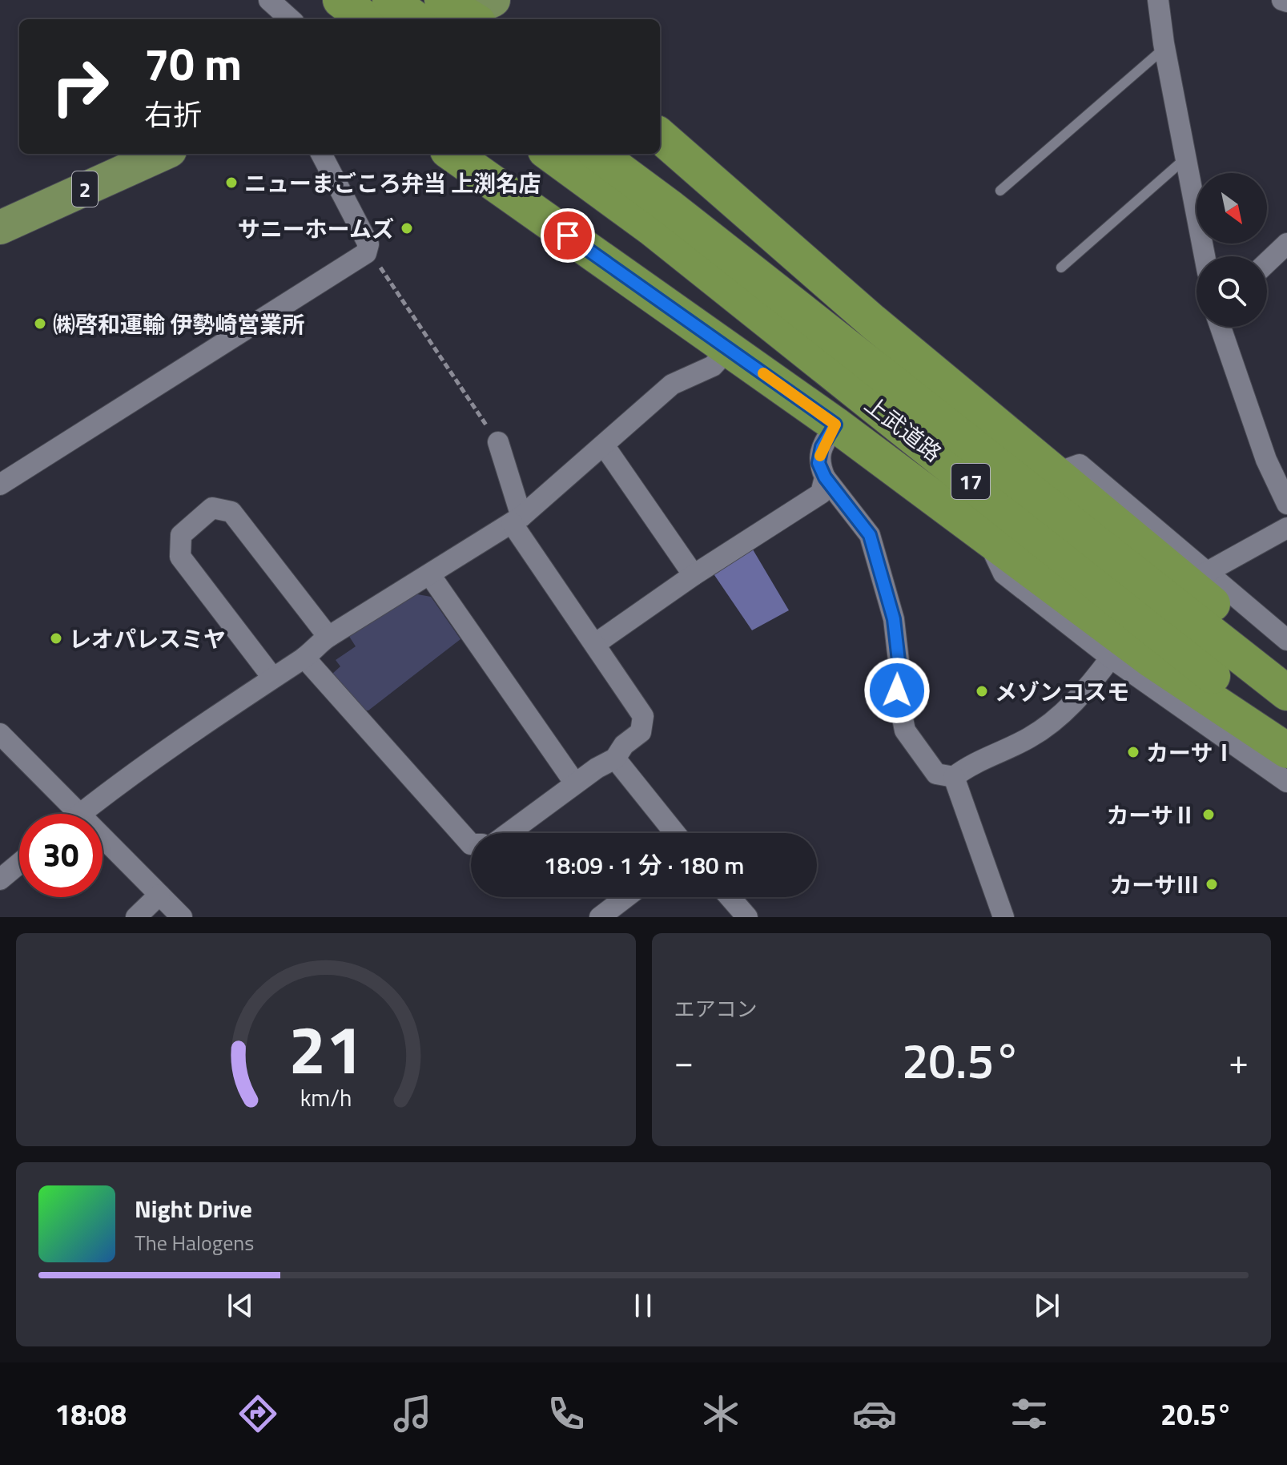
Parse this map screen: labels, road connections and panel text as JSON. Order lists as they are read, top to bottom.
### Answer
{
  "streets": {
    "highway": ["上武道路", "17"],
    "main road": ["2"]
  },
  "places": [
    "ニューまごころ弁当 上渕名店",
    "サニーホームズ",
    "㈱啓和運輸 伊勢崎営業所",
    "レオパレスミヤ",
    "メゾンコスモ",
    "カーサⅠ",
    "カーサⅡ",
    "カーサⅢ"
  ],
  "north": "bottom right",
  "page": {
    "turn": ["70 m", "右折"],
    "limit": "30",
    "trip": "18:09 · 1 分 · 180 m",
    "tile": "エアコン",
    "heat": ["−", "20.5°", "+"],
    "song": ["Night Drive", "The Halogens"],
    "tabs": ["18:08", "20.5°"],
    "gauge": ["21", "km/h"]
  }
}
